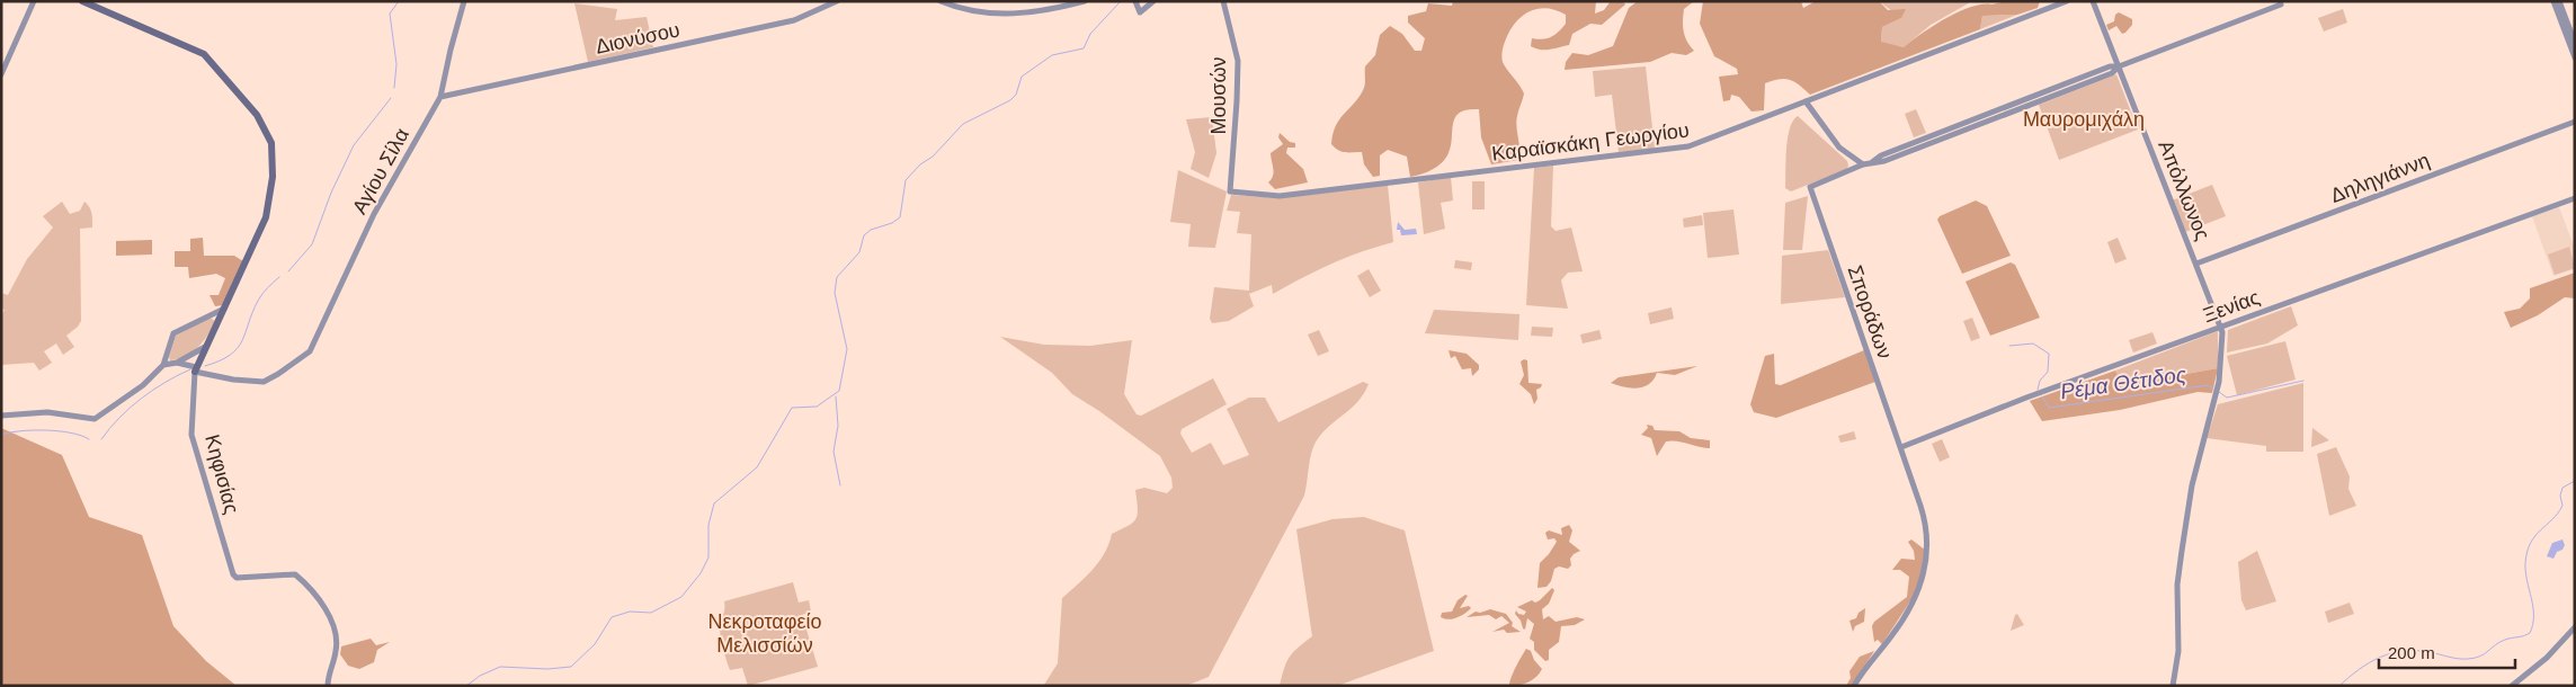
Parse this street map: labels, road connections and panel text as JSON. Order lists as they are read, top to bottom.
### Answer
{
  "streets": {
    "main road": ["Κηφισίας"],
    "street": [
      "Διονύσου",
      "Μουσών",
      "Καραϊσκάκη Γεωργίου",
      "Αγίου Σίλα",
      "Δηληγιάννη",
      "Απόλλωνος",
      "Ξενίας",
      "Σποράδων"
    ]
  },
  "crossings": [
    ["Διονύσου", "Αγίου Σίλα"],
    ["Μουσών", "Καραϊσκάκη Γεωργίου"],
    ["Αγίου Σίλα", "Κηφισίας"],
    ["Δηληγιάννη", "Απόλλωνος"],
    ["Απόλλωνος", "Ξενίας"],
    ["Ξενίας", "Σποράδων"]
  ],
  "water": ["Ρέμα Θέτιδος"],
  "parks": ["Μαυρομιχάλη", "Νεκροταφείο Μελισσίών"],
  "scale_bar": "200 m"
}
